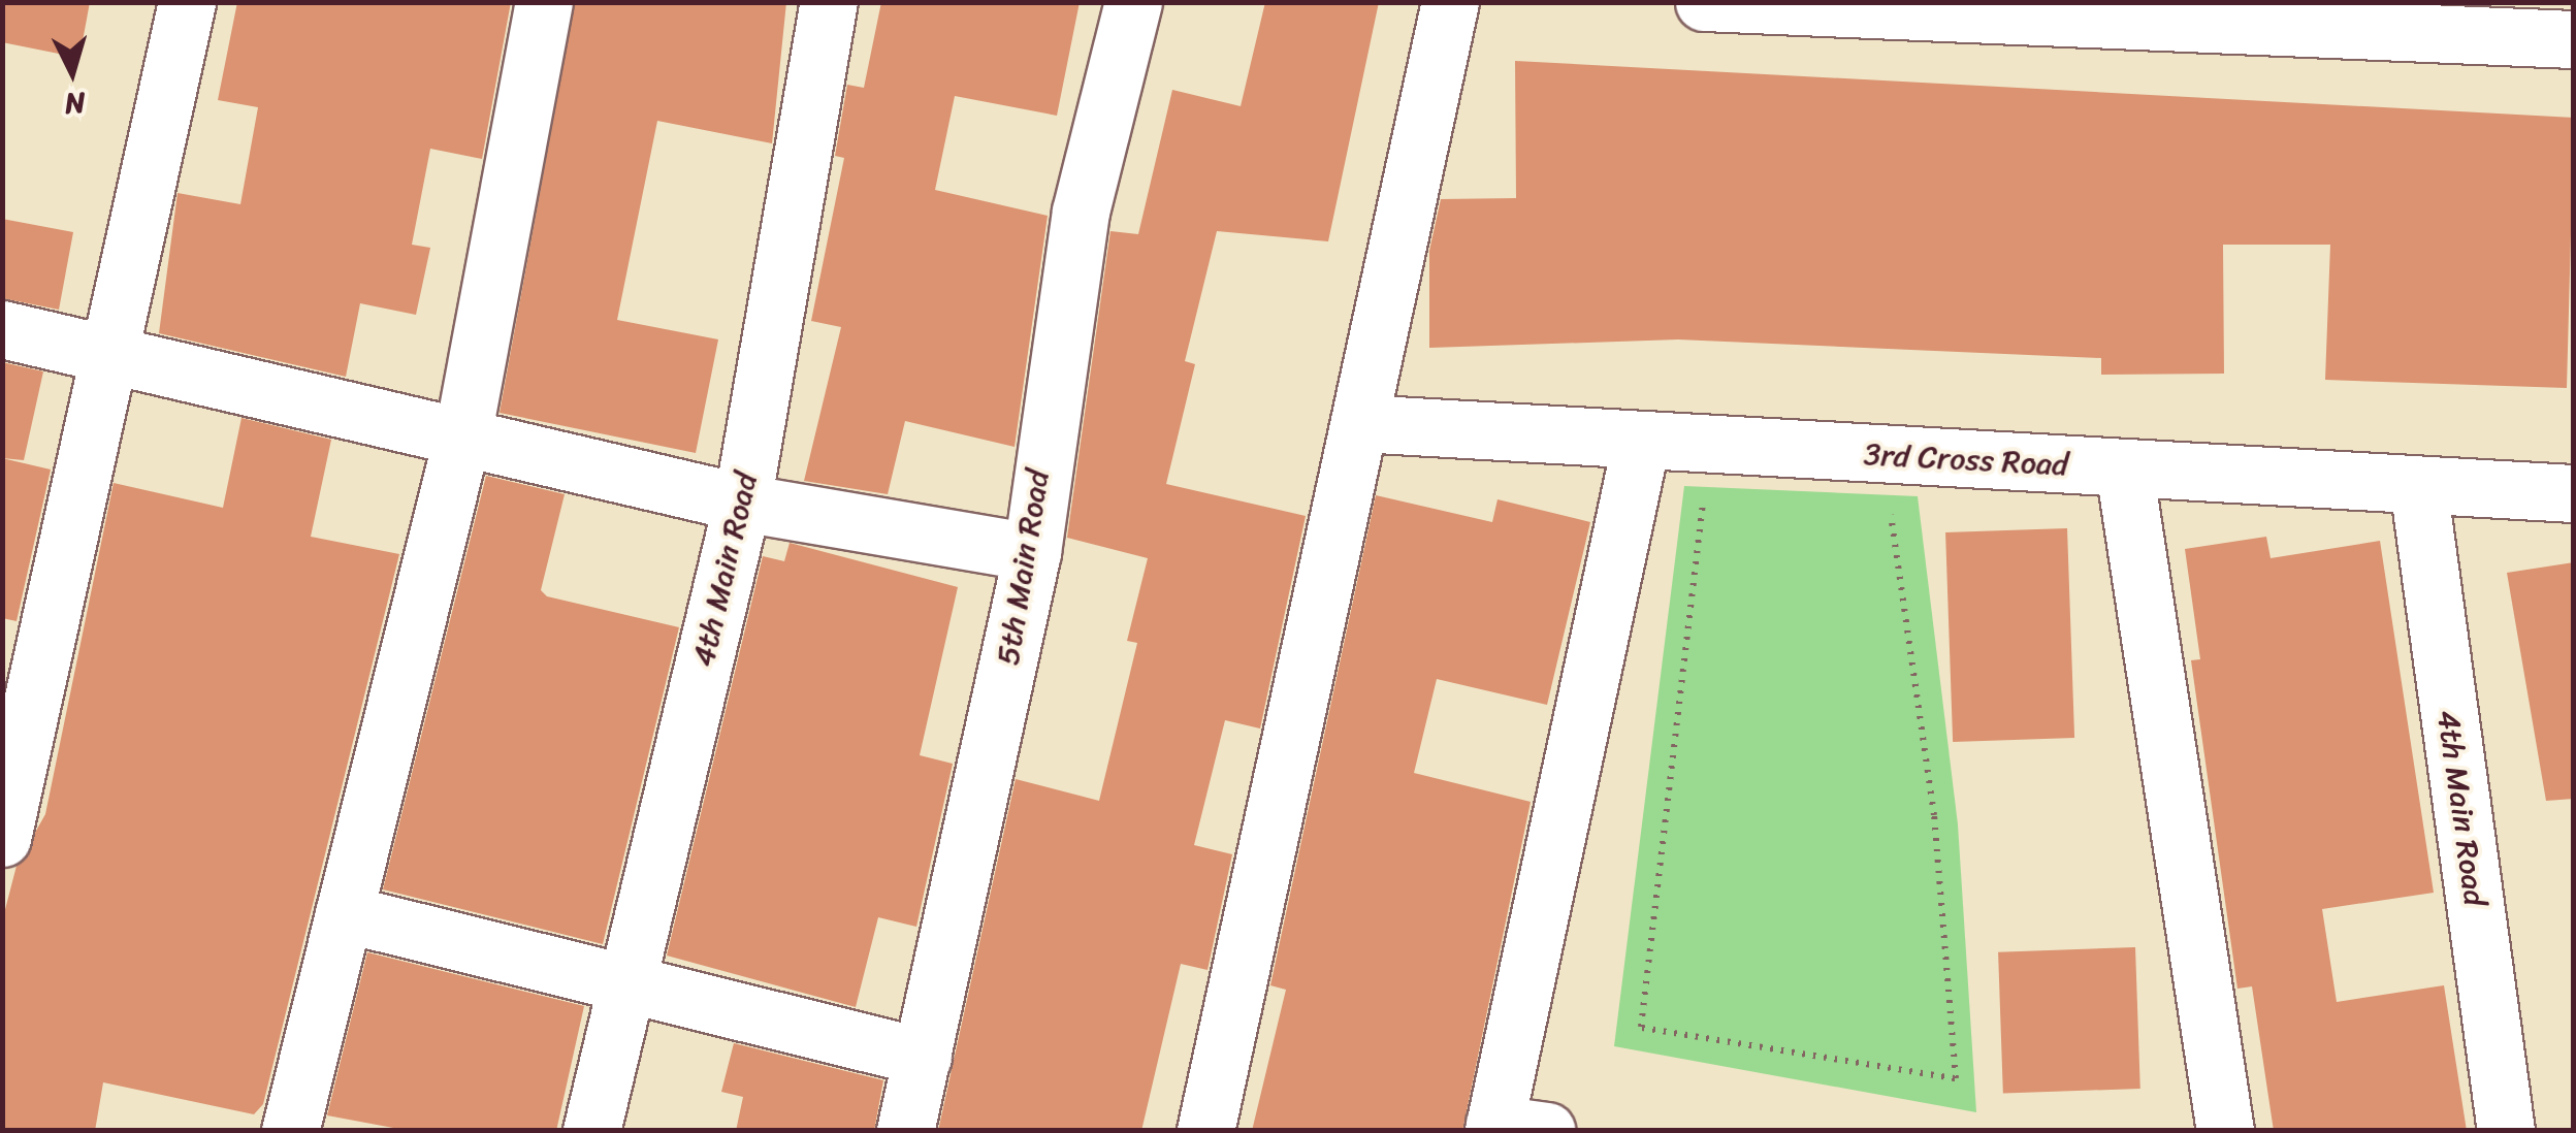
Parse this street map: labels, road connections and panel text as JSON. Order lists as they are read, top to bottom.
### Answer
{
  "streets": {
    "street": ["3rd Cross Road", "5th Main Road", "4th Main Road"]
  },
  "crossings": [
    ["3rd Cross Road", "4th Main Road"]
  ],
  "north": "bottom"
}
